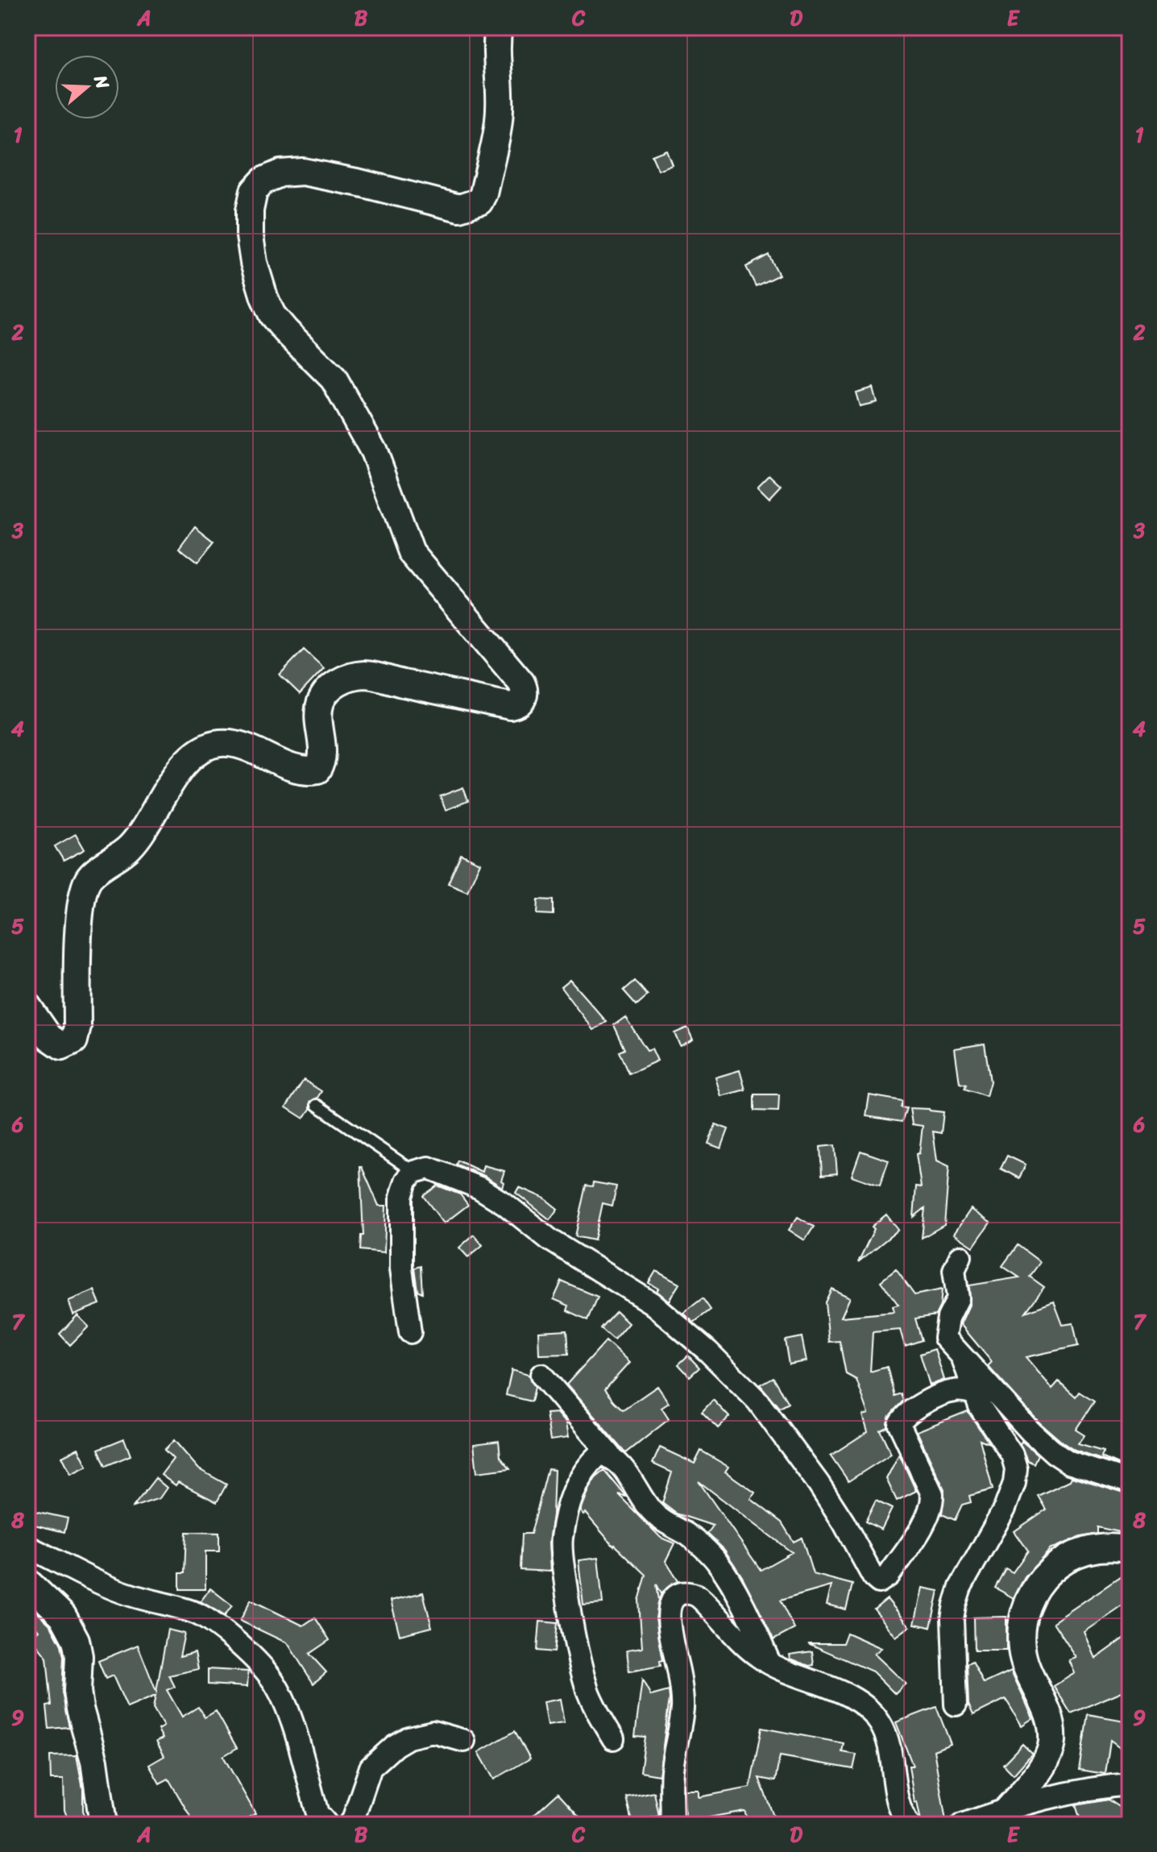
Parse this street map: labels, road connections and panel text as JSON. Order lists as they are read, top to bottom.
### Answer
{
  "north": "right",
  "grid": {
    "columns": [
      "A",
      "B",
      "C",
      "D",
      "E"
    ],
    "rows": [
      "1",
      "2",
      "3",
      "4",
      "5",
      "6",
      "7",
      "8",
      "9"
    ]
  }
}
